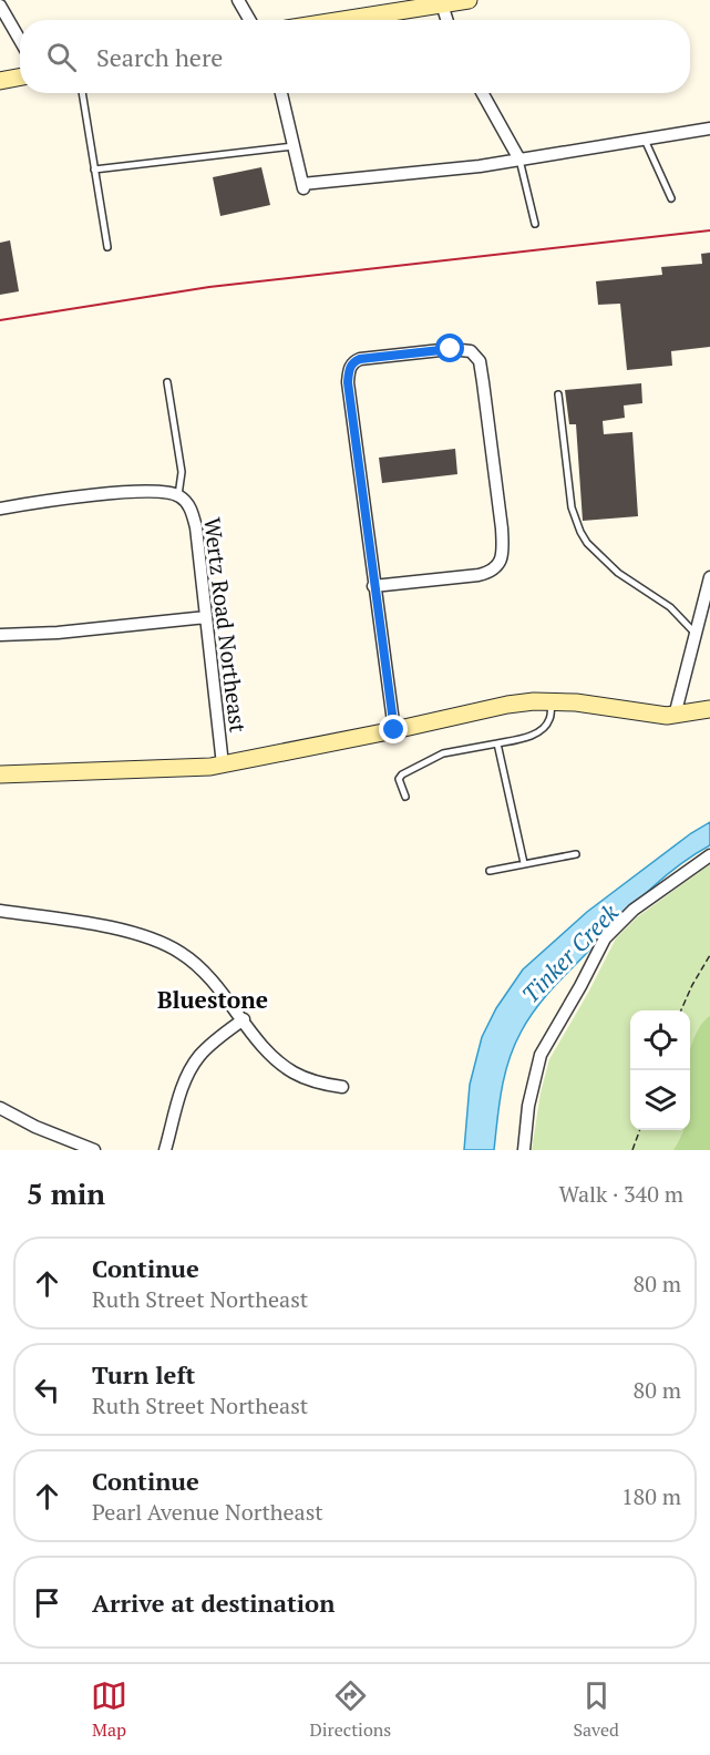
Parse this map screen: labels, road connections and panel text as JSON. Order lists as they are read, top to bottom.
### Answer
{
  "streets": {
    "street": ["Wertz Road Northeast"]
  },
  "districts": ["Bluestone"],
  "water": ["Tinker Creek"],
  "page": {
    "search": "Search here",
    "heading": ["5 min", "Walk · 340 m"],
    "list": [
      ["Continue", "Ruth Street Northeast", "80 m"],
      ["Turn left", "Ruth Street Northeast", "80 m"],
      ["Continue", "Pearl Avenue Northeast", "180 m"],
      "Arrive at destination"
    ],
    "nav": ["Map", "Directions", "Saved"]
  }
}
